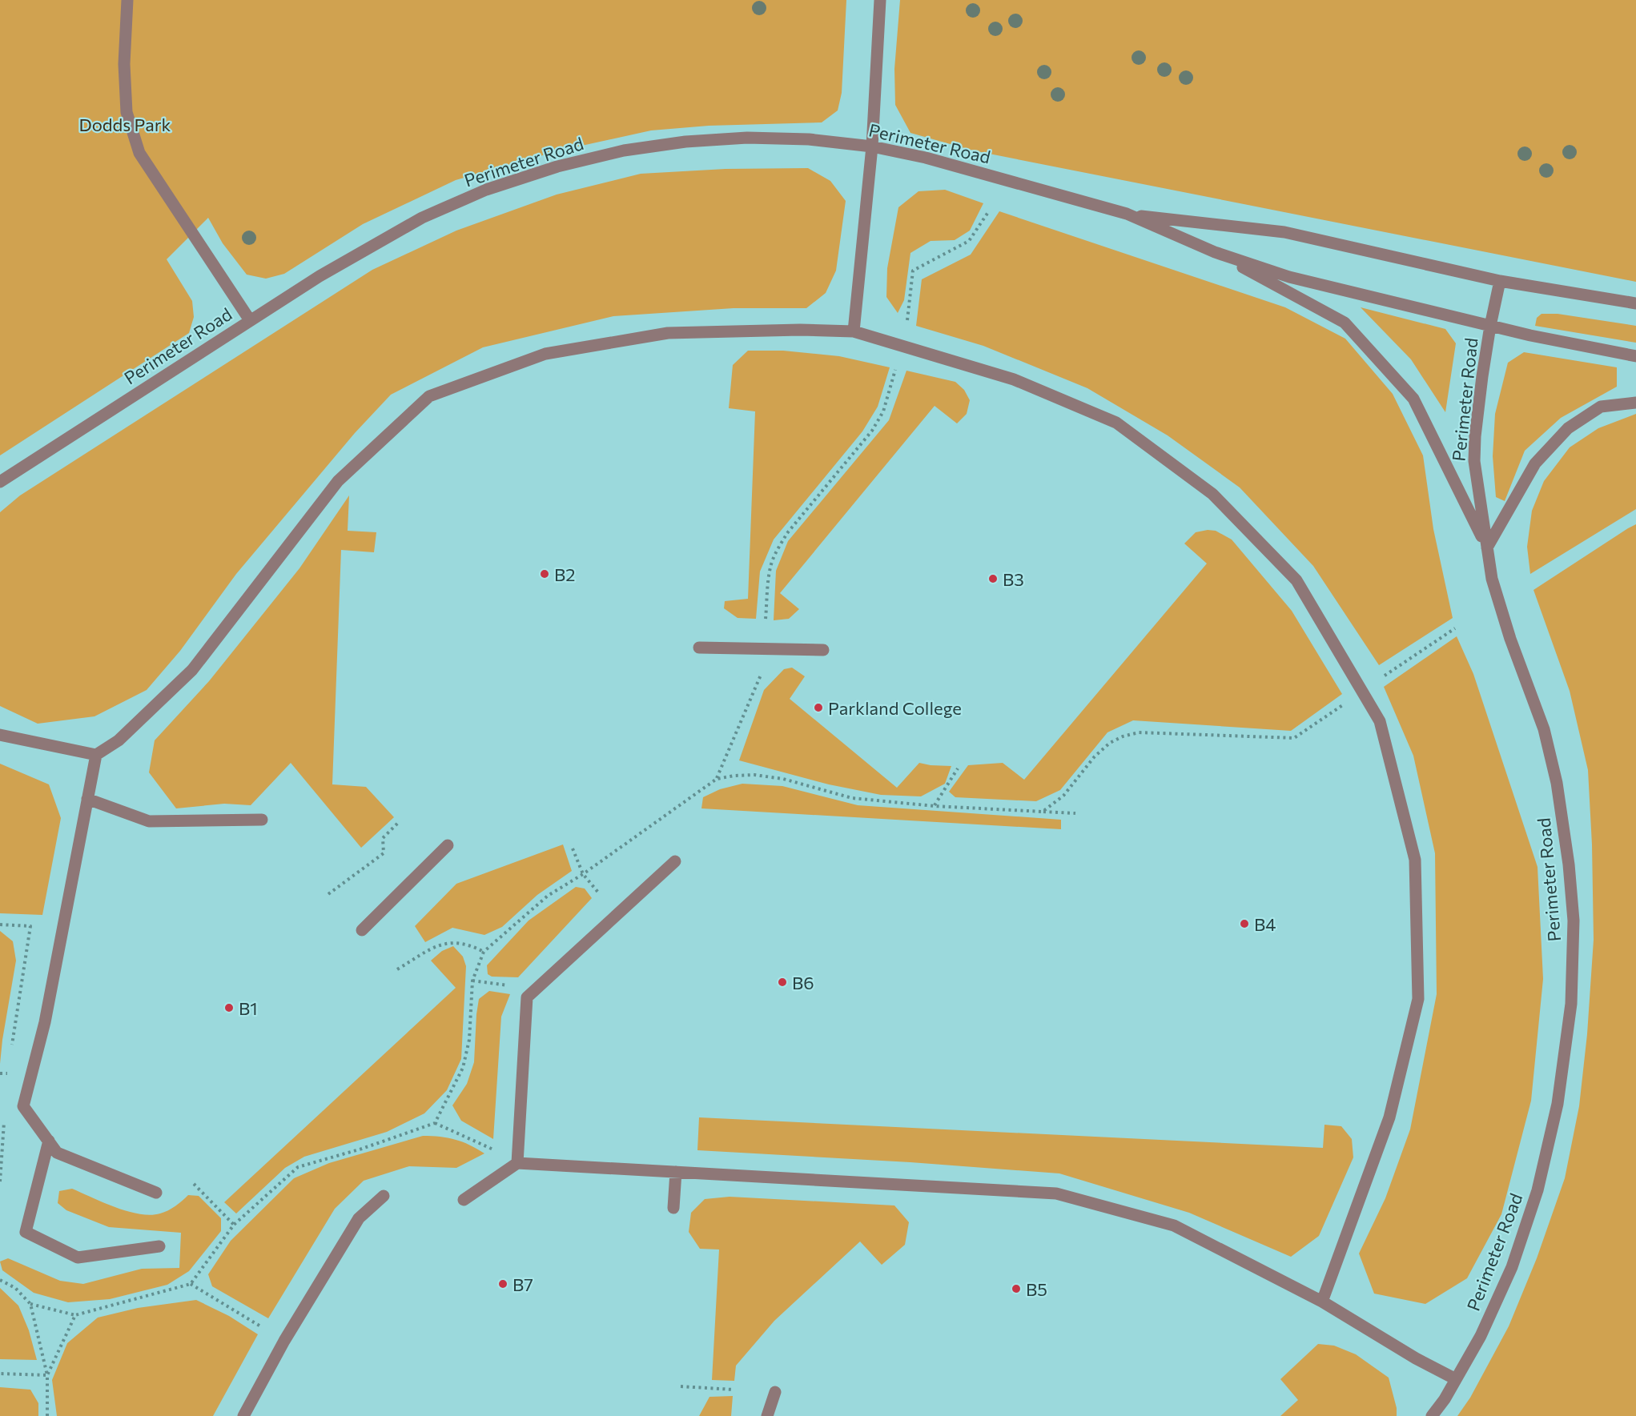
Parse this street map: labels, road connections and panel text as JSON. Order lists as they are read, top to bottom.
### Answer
{
  "streets": {
    "street": ["Perimeter Road"]
  },
  "parks": ["Dodds Park"],
  "places": [
    "B2",
    "B3",
    "Parkland College",
    "B4",
    "B6",
    "B1",
    "B7",
    "B5"
  ]
}
